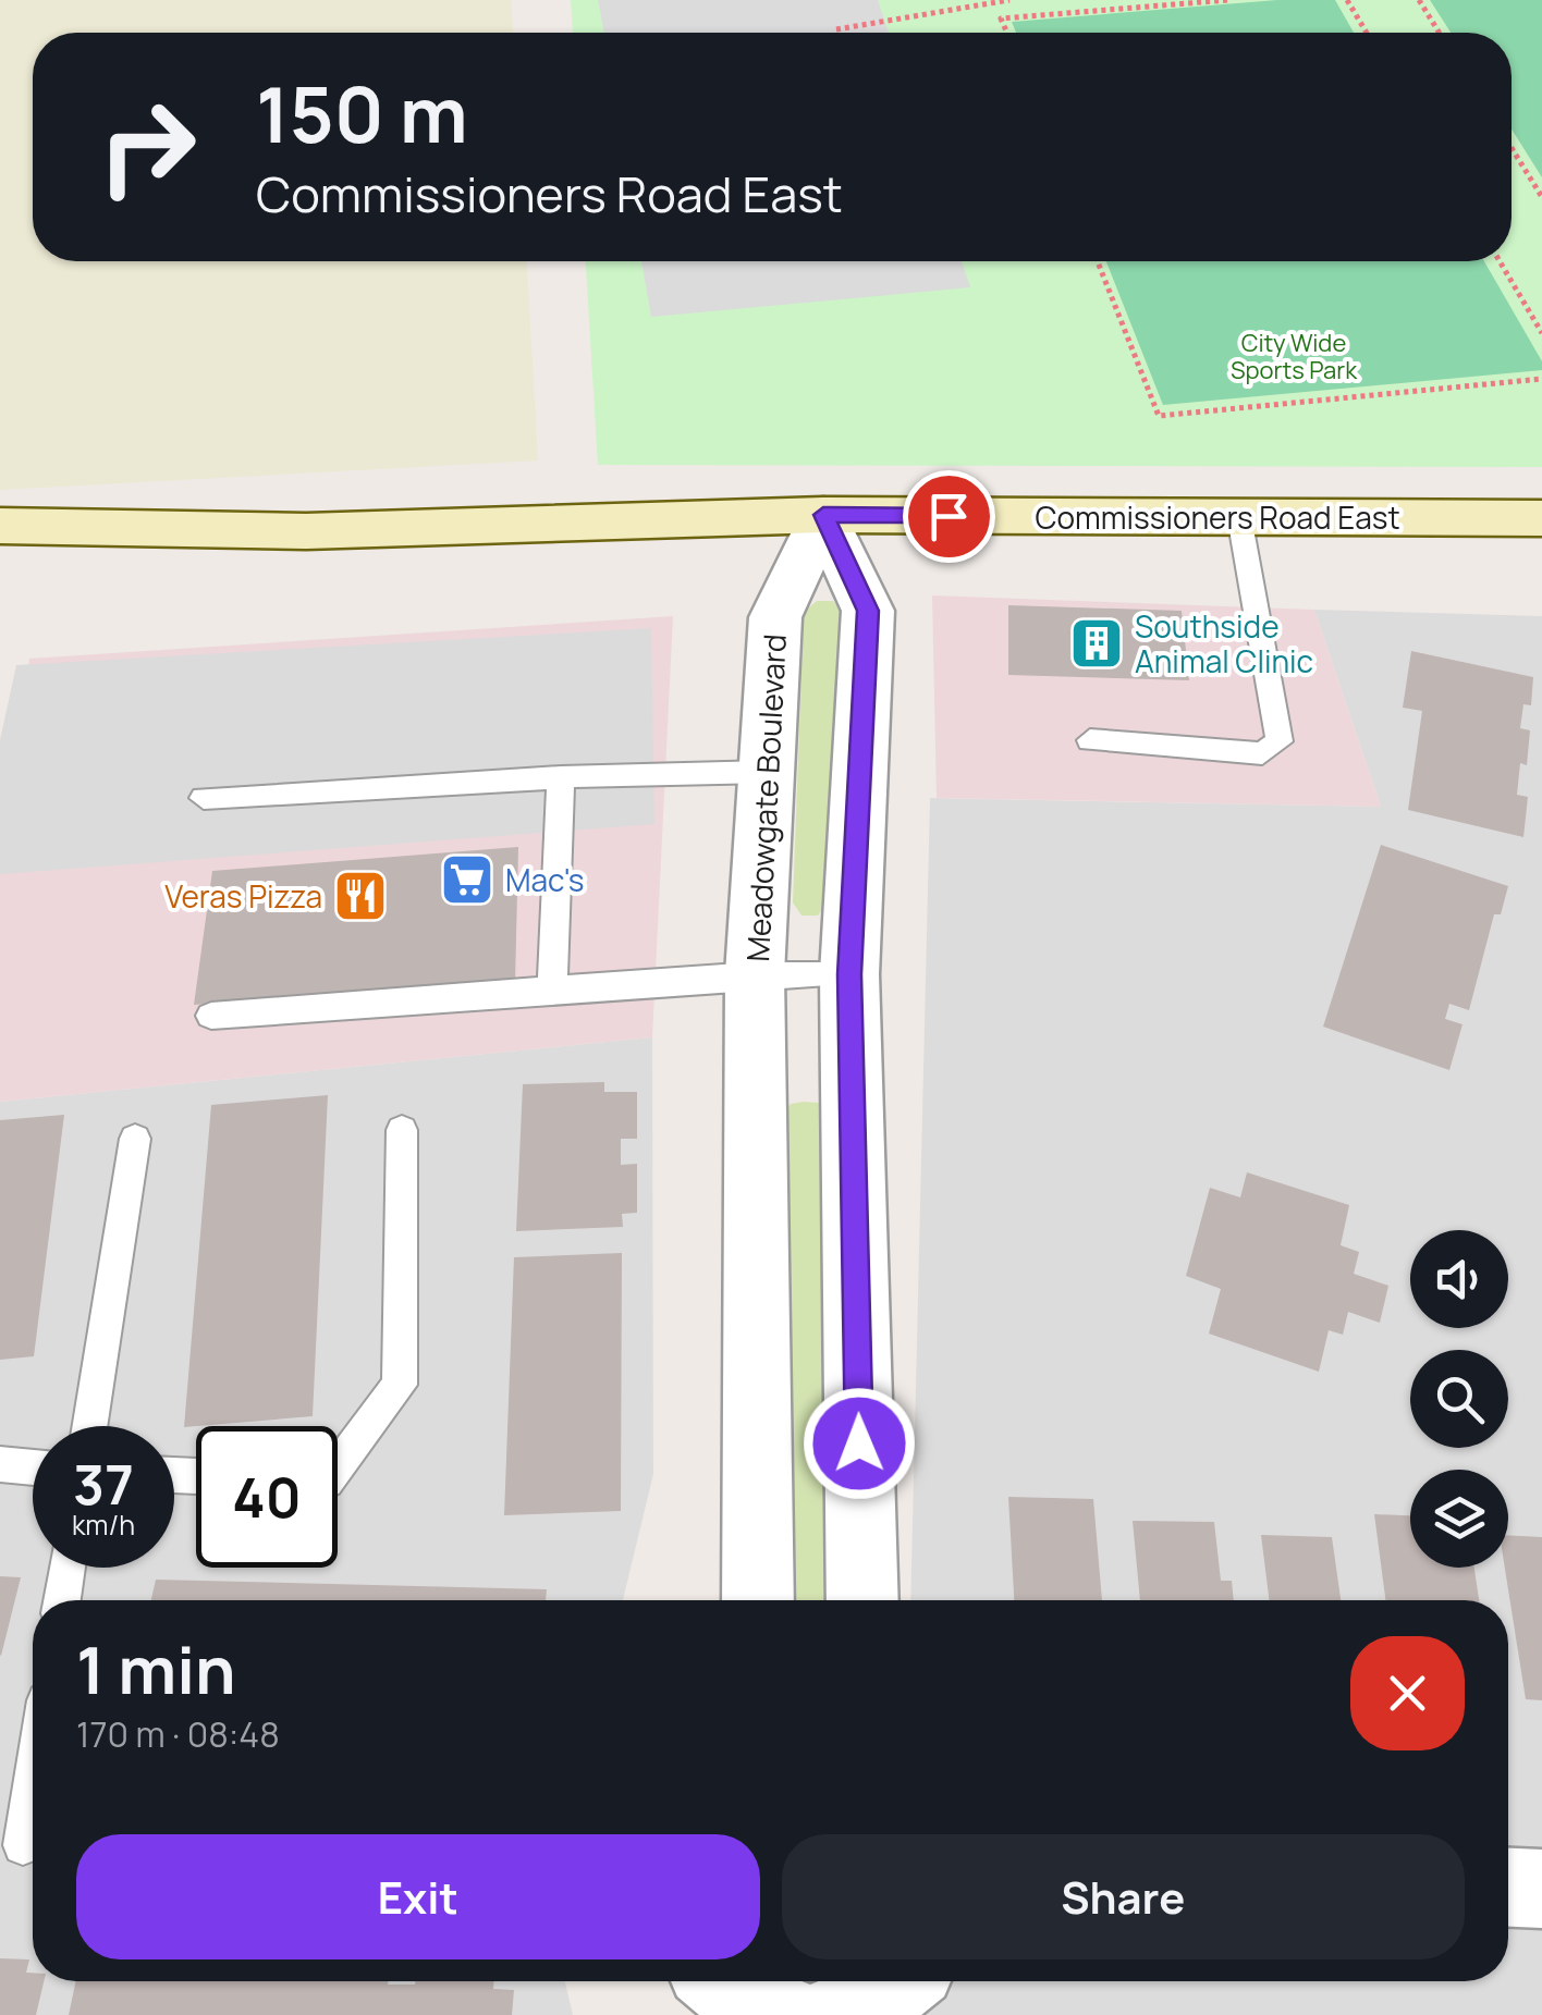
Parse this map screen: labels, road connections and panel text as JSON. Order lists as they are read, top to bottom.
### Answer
{
  "streets": {
    "main road": ["Commissioners Road East"],
    "street": ["Meadowgate Boulevard"]
  },
  "crossings": [
    ["Commissioners Road East", "Meadowgate Boulevard"]
  ],
  "parks": ["City Wide Sports Park"],
  "places": {
    "building": ["Southside Animal Clinic"],
    "supermarket": ["Mac's"],
    "restaurant": ["Veras Pizza"]
  },
  "page": {
    "turn": ["150 m", "Commissioners Road East"],
    "speed": "37 km/h",
    "limit": "40",
    "heading": ["1 min", "170 m · 08:48"],
    "buttons": ["Exit", "Share"]
  }
}
